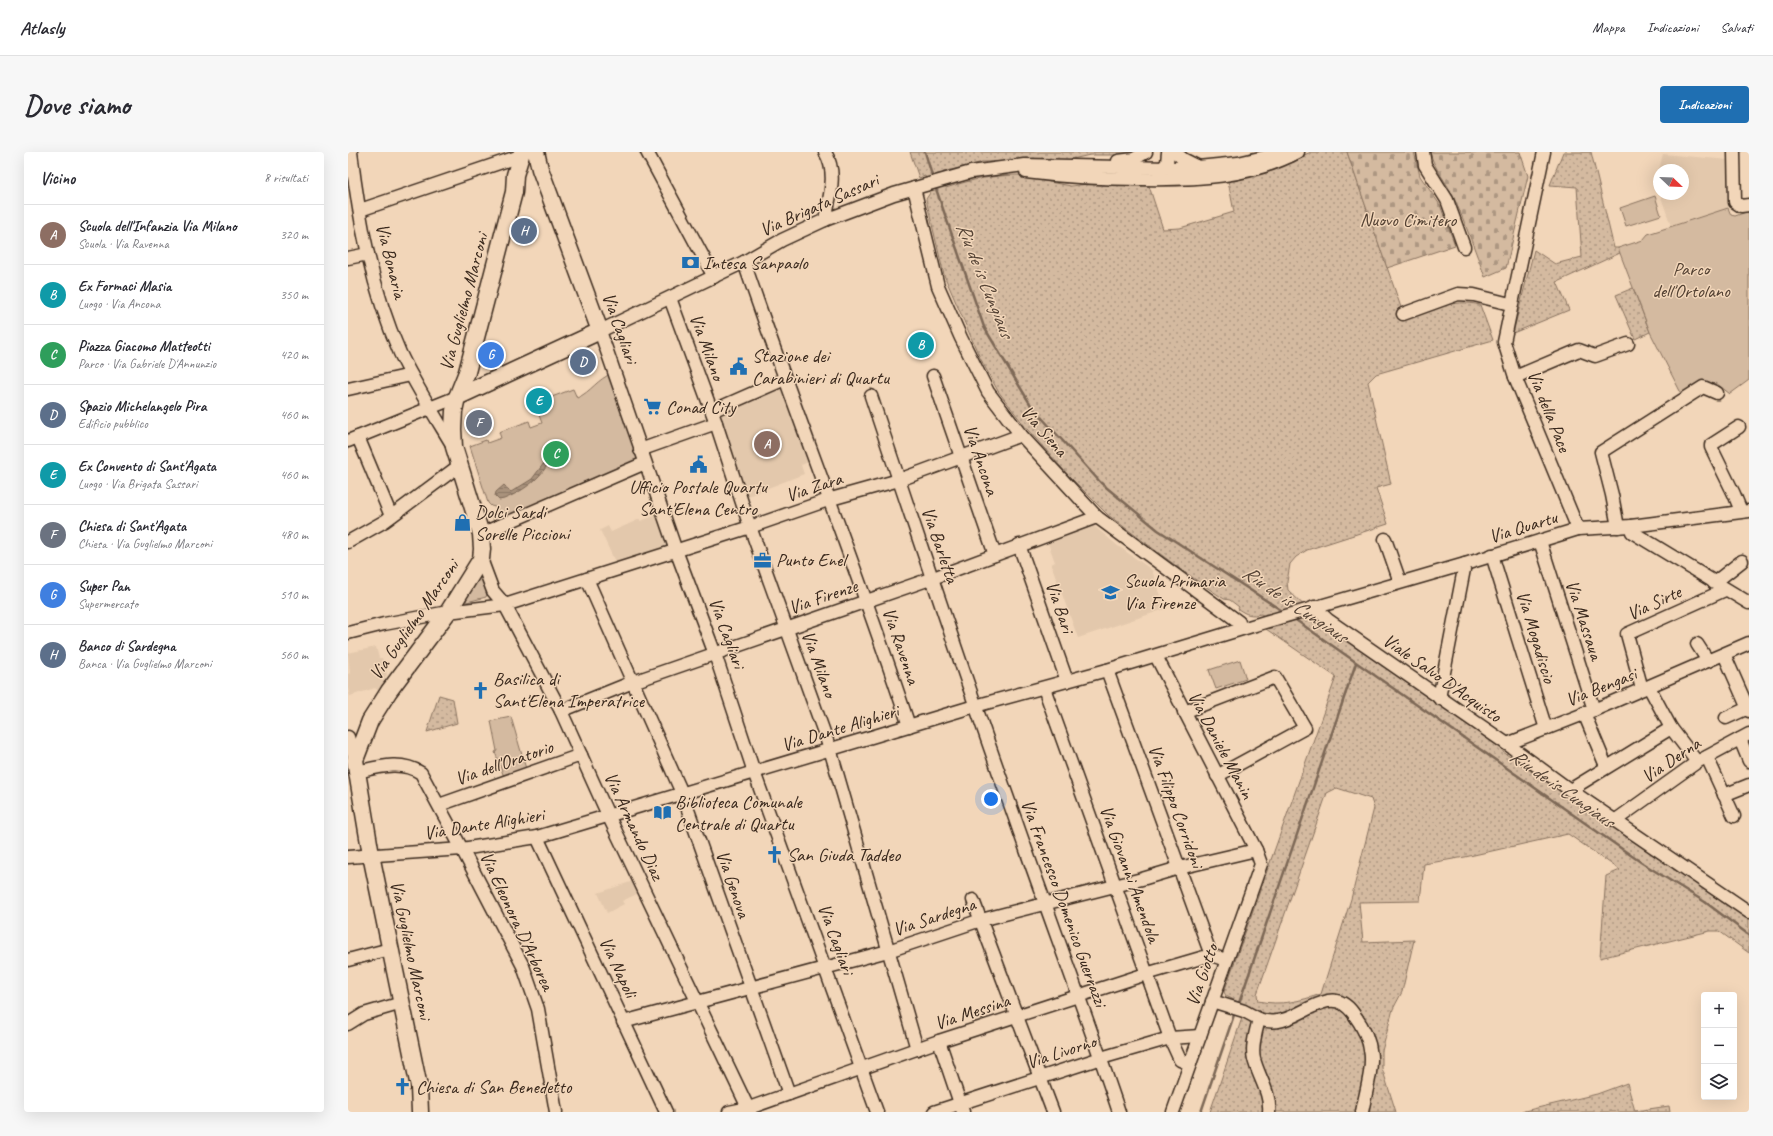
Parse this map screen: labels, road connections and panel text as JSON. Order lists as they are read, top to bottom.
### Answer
{
  "streets": {
    "main road": ["Via Brigata Sassari", "Via Guglielmo Marconi", "Via Cagliari"],
    "street": [
      "Via Bonaria",
      "Via Milano",
      "Via della Pace",
      "Via Siena",
      "Via Ancona",
      "Via Zara",
      "Via Quartu",
      "Via Barletta",
      "Via Firenze",
      "Via Sirte",
      "Via Bari",
      "Via Massaua",
      "Via Mogadiscio",
      "Via Ravenna",
      "Viale Salvo D'Acquisto",
      "Via Bengasi",
      "Via Dante Alighieri",
      "Via Daniele Manin",
      "Via Derna",
      "Via dell'Oratorio",
      "Via Filippo Corridoni",
      "Via Armando Diaz",
      "Via Giovanni Amendola",
      "Via Genova",
      "Via Francesco Domenico Guerrazzi",
      "Via Sardegna",
      "Via Eleonora D'Arborea",
      "Via Napoli",
      "Via Giotto",
      "Via Messina",
      "Via Livorno"
    ]
  },
  "crossings": [
    ["Via Brigata Sassari", "Via Guglielmo Marconi"],
    ["Via Brigata Sassari", "Via Cagliari"],
    ["Via Brigata Sassari", "Via Milano"],
    ["Via Brigata Sassari", "Via Siena"],
    ["Via Brigata Sassari", "Via Ravenna"],
    ["Via Bonaria", "Via Guglielmo Marconi"],
    ["Via Guglielmo Marconi", "Via Cagliari"],
    ["Via Guglielmo Marconi", "Via Zara"],
    ["Via Guglielmo Marconi", "Via Dante Alighieri"],
    ["Via Guglielmo Marconi", "Via Armando Diaz"],
    ["Via Guglielmo Marconi", "Via Eleonora D'Arborea"],
    ["Via Cagliari", "Via Zara"],
    ["Via Cagliari", "Via Firenze"],
    ["Via Cagliari", "Via Dante Alighieri"],
    ["Via Cagliari", "Via Sardegna"],
    ["Via Cagliari", "Via Messina"],
    ["Via Milano", "Via Zara"],
    ["Via Milano", "Via Firenze"],
    ["Via Milano", "Via Dante Alighieri"],
    ["Via Milano", "Via Sardegna"],
    ["Via Milano", "Via Messina"],
    ["Via della Pace", "Via Quartu"],
    ["Via Siena", "Via Zara"],
    ["Via Siena", "Via Firenze"],
    ["Via Siena", "Via Dante Alighieri"],
    ["Via Ancona", "Via Zara"],
    ["Via Ancona", "Via Firenze"],
    ["Via Zara", "Via Barletta"],
    ["Via Zara", "Via Ravenna"],
    ["Via Zara", "Via Armando Diaz"],
    ["Via Zara", "Via Genova"],
    ["Via Quartu", "Via Massaua"],
    ["Via Quartu", "Via Mogadiscio"],
    ["Via Quartu", "Viale Salvo D'Acquisto"],
    ["Via Quartu", "Via Dante Alighieri"],
    ["Via Barletta", "Via Firenze"],
    ["Via Barletta", "Via Dante Alighieri"],
    ["Via Barletta", "Via Francesco Domenico Guerrazzi"],
    ["Via Firenze", "Via Bari"],
    ["Via Firenze", "Via Ravenna"],
    ["Via Firenze", "Via Armando Diaz"],
    ["Via Firenze", "Via Genova"],
    ["Via Sirte", "Via Bengasi"],
    ["Via Bari", "Via Dante Alighieri"],
    ["Via Massaua", "Via Bengasi"],
    ["Via Mogadiscio", "Via Bengasi"],
    ["Via Ravenna", "Via Dante Alighieri"],
    ["Viale Salvo D'Acquisto", "Via Bengasi"],
    ["Viale Salvo D'Acquisto", "Via Dante Alighieri"],
    ["Viale Salvo D'Acquisto", "Via Derna"],
    ["Via Dante Alighieri", "Via Daniele Manin"],
    ["Via Dante Alighieri", "Via Filippo Corridoni"],
    ["Via Dante Alighieri", "Via Armando Diaz"],
    ["Via Dante Alighieri", "Via Giovanni Amendola"],
    ["Via Dante Alighieri", "Via Genova"],
    ["Via Dante Alighieri", "Via Francesco Domenico Guerrazzi"],
    ["Via Dante Alighieri", "Via Eleonora D'Arborea"],
    ["Via Dante Alighieri", "Via Napoli"],
    ["Via Daniele Manin", "Via Sardegna"],
    ["Via Daniele Manin", "Via Giotto"],
    ["Via dell'Oratorio", "Via Armando Diaz"],
    ["Via dell'Oratorio", "Via Eleonora D'Arborea"],
    ["Via Filippo Corridoni", "Via Sardegna"],
    ["Via Filippo Corridoni", "Via Messina"],
    ["Via Armando Diaz", "Via Sardegna"],
    ["Via Armando Diaz", "Via Messina"],
    ["Via Giovanni Amendola", "Via Sardegna"],
    ["Via Giovanni Amendola", "Via Giotto"],
    ["Via Giovanni Amendola", "Via Messina"],
    ["Via Giovanni Amendola", "Via Livorno"],
    ["Via Genova", "Via Sardegna"],
    ["Via Genova", "Via Messina"],
    ["Via Francesco Domenico Guerrazzi", "Via Sardegna"],
    ["Via Francesco Domenico Guerrazzi", "Via Messina"],
    ["Via Francesco Domenico Guerrazzi", "Via Livorno"],
    ["Via Sardegna", "Via Napoli"],
    ["Via Sardegna", "Via Giotto"],
    ["Via Giotto", "Via Livorno"]
  ],
  "water": ["Riu de is Cungiaus"],
  "parks": ["Nuovo Cimitero", "Parco dell'Ortolano"],
  "places": {
    "bank": ["Intesa Sanpaolo"],
    "public building": ["Stazione dei Carabinieri di Quartu", "Ufficio Postale Quartu Sant'Elena Centro"],
    "supermarket": ["Conad City"],
    "shop": ["Dolci Sardi Sorelle Piccioni"],
    "office": ["Punto Enel"],
    "school or university": ["Scuola Primaria Via Firenze"],
    "church": ["Basilica di Sant'Elena Imperatrice", "San Giuda Taddeo", "Chiesa di San Benedetto"],
    "library": ["Biblioteca Comunale Centrale di Quartu"]
  },
  "north": "bottom right",
  "page": {
    "header": "Atlasly",
    "nav": ["Mappa", "Indicazioni", "Salvati"],
    "buttons": "Indicazioni",
    "title": "Dove siamo",
    "heading": ["Vicino", "8 risultati"],
    "list": [
      {
        "mark": "A",
        "name": "Scuola dell'Infanzia Via Milano",
        "note": "Scuola · Via Ravenna",
        "value": "320 m"
      },
      {
        "mark": "B",
        "name": "Ex Formaci Masia",
        "note": "Luogo · Via Ancona",
        "value": "350 m"
      },
      {
        "mark": "C",
        "name": "Piazza Giacomo Matteotti",
        "note": "Parco · Via Gabriele D'Annunzio",
        "value": "420 m"
      },
      {
        "mark": "D",
        "name": "Spazio Michelangelo Pira",
        "note": "Edificio pubblico",
        "value": "460 m"
      },
      {
        "mark": "E",
        "name": "Ex Convento di Sant'Agata",
        "note": "Luogo · Via Brigata Sassari",
        "value": "460 m"
      },
      {
        "mark": "F",
        "name": "Chiesa di Sant'Agata",
        "note": "Chiesa · Via Guglielmo Marconi",
        "value": "480 m"
      },
      {
        "mark": "G",
        "name": "Super Pan",
        "note": "Supermercato",
        "value": "510 m"
      },
      {
        "mark": "H",
        "name": "Banco di Sardegna",
        "note": "Banca · Via Guglielmo Marconi",
        "value": "560 m"
      }
    ],
    "pins": [
      "H",
      "B",
      "G",
      "D",
      "E",
      "F",
      "A",
      "C"
    ],
    "map_buttons": ["+", "−"]
  }
}
